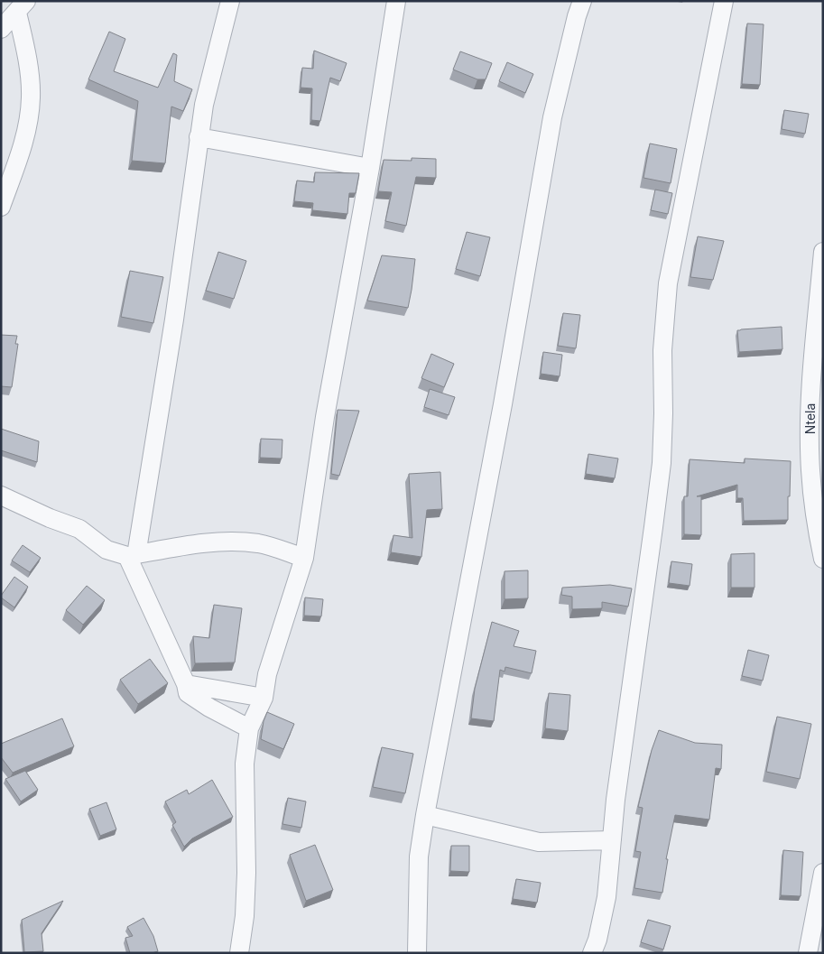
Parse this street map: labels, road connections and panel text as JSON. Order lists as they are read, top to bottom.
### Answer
{
  "streets": {
    "street": ["Ntela"]
  }
}
